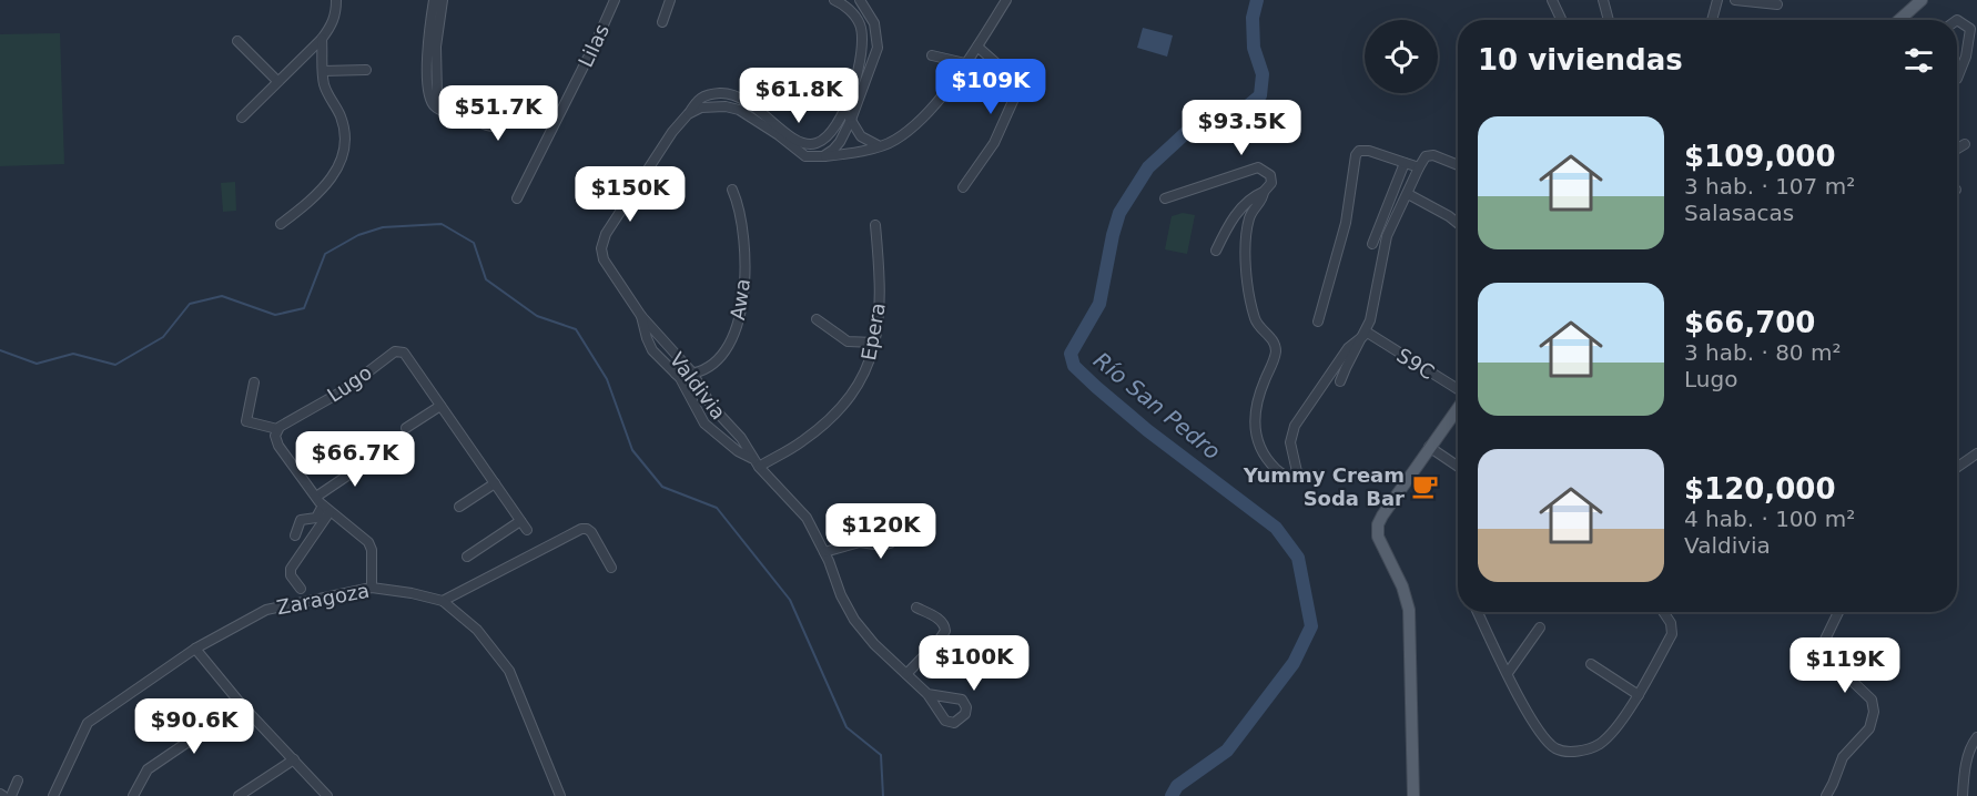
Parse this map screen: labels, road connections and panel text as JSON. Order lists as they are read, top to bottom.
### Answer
{
  "streets": {
    "street": [
      "Lilas",
      "Awa",
      "Epera",
      "S9C",
      "Lugo",
      "Valdivia",
      "Zaragoza"
    ]
  },
  "crossings": [
    ["Awa", "Valdivia"],
    ["Epera", "Valdivia"]
  ],
  "water": ["Río San Pedro"],
  "places": {
    "cafe": ["Yummy Cream Soda Bar"]
  },
  "page": {
    "heading": "10 viviendas",
    "price": [
      "$109K",
      "$61.8K",
      "$51.7K",
      "$93.5K",
      "$150K",
      "$66.7K",
      "$120K",
      "$100K",
      "$119K",
      "$90.6K"
    ],
    "list": [
      {
        "name": "$109,000",
        "note": "3 hab. · 107 m² · Salasacas"
      },
      {
        "name": "$66,700",
        "note": "3 hab. · 80 m² · Lugo"
      },
      {
        "name": "$120,000",
        "note": "4 hab. · 100 m² · Valdivia"
      }
    ]
  }
}
